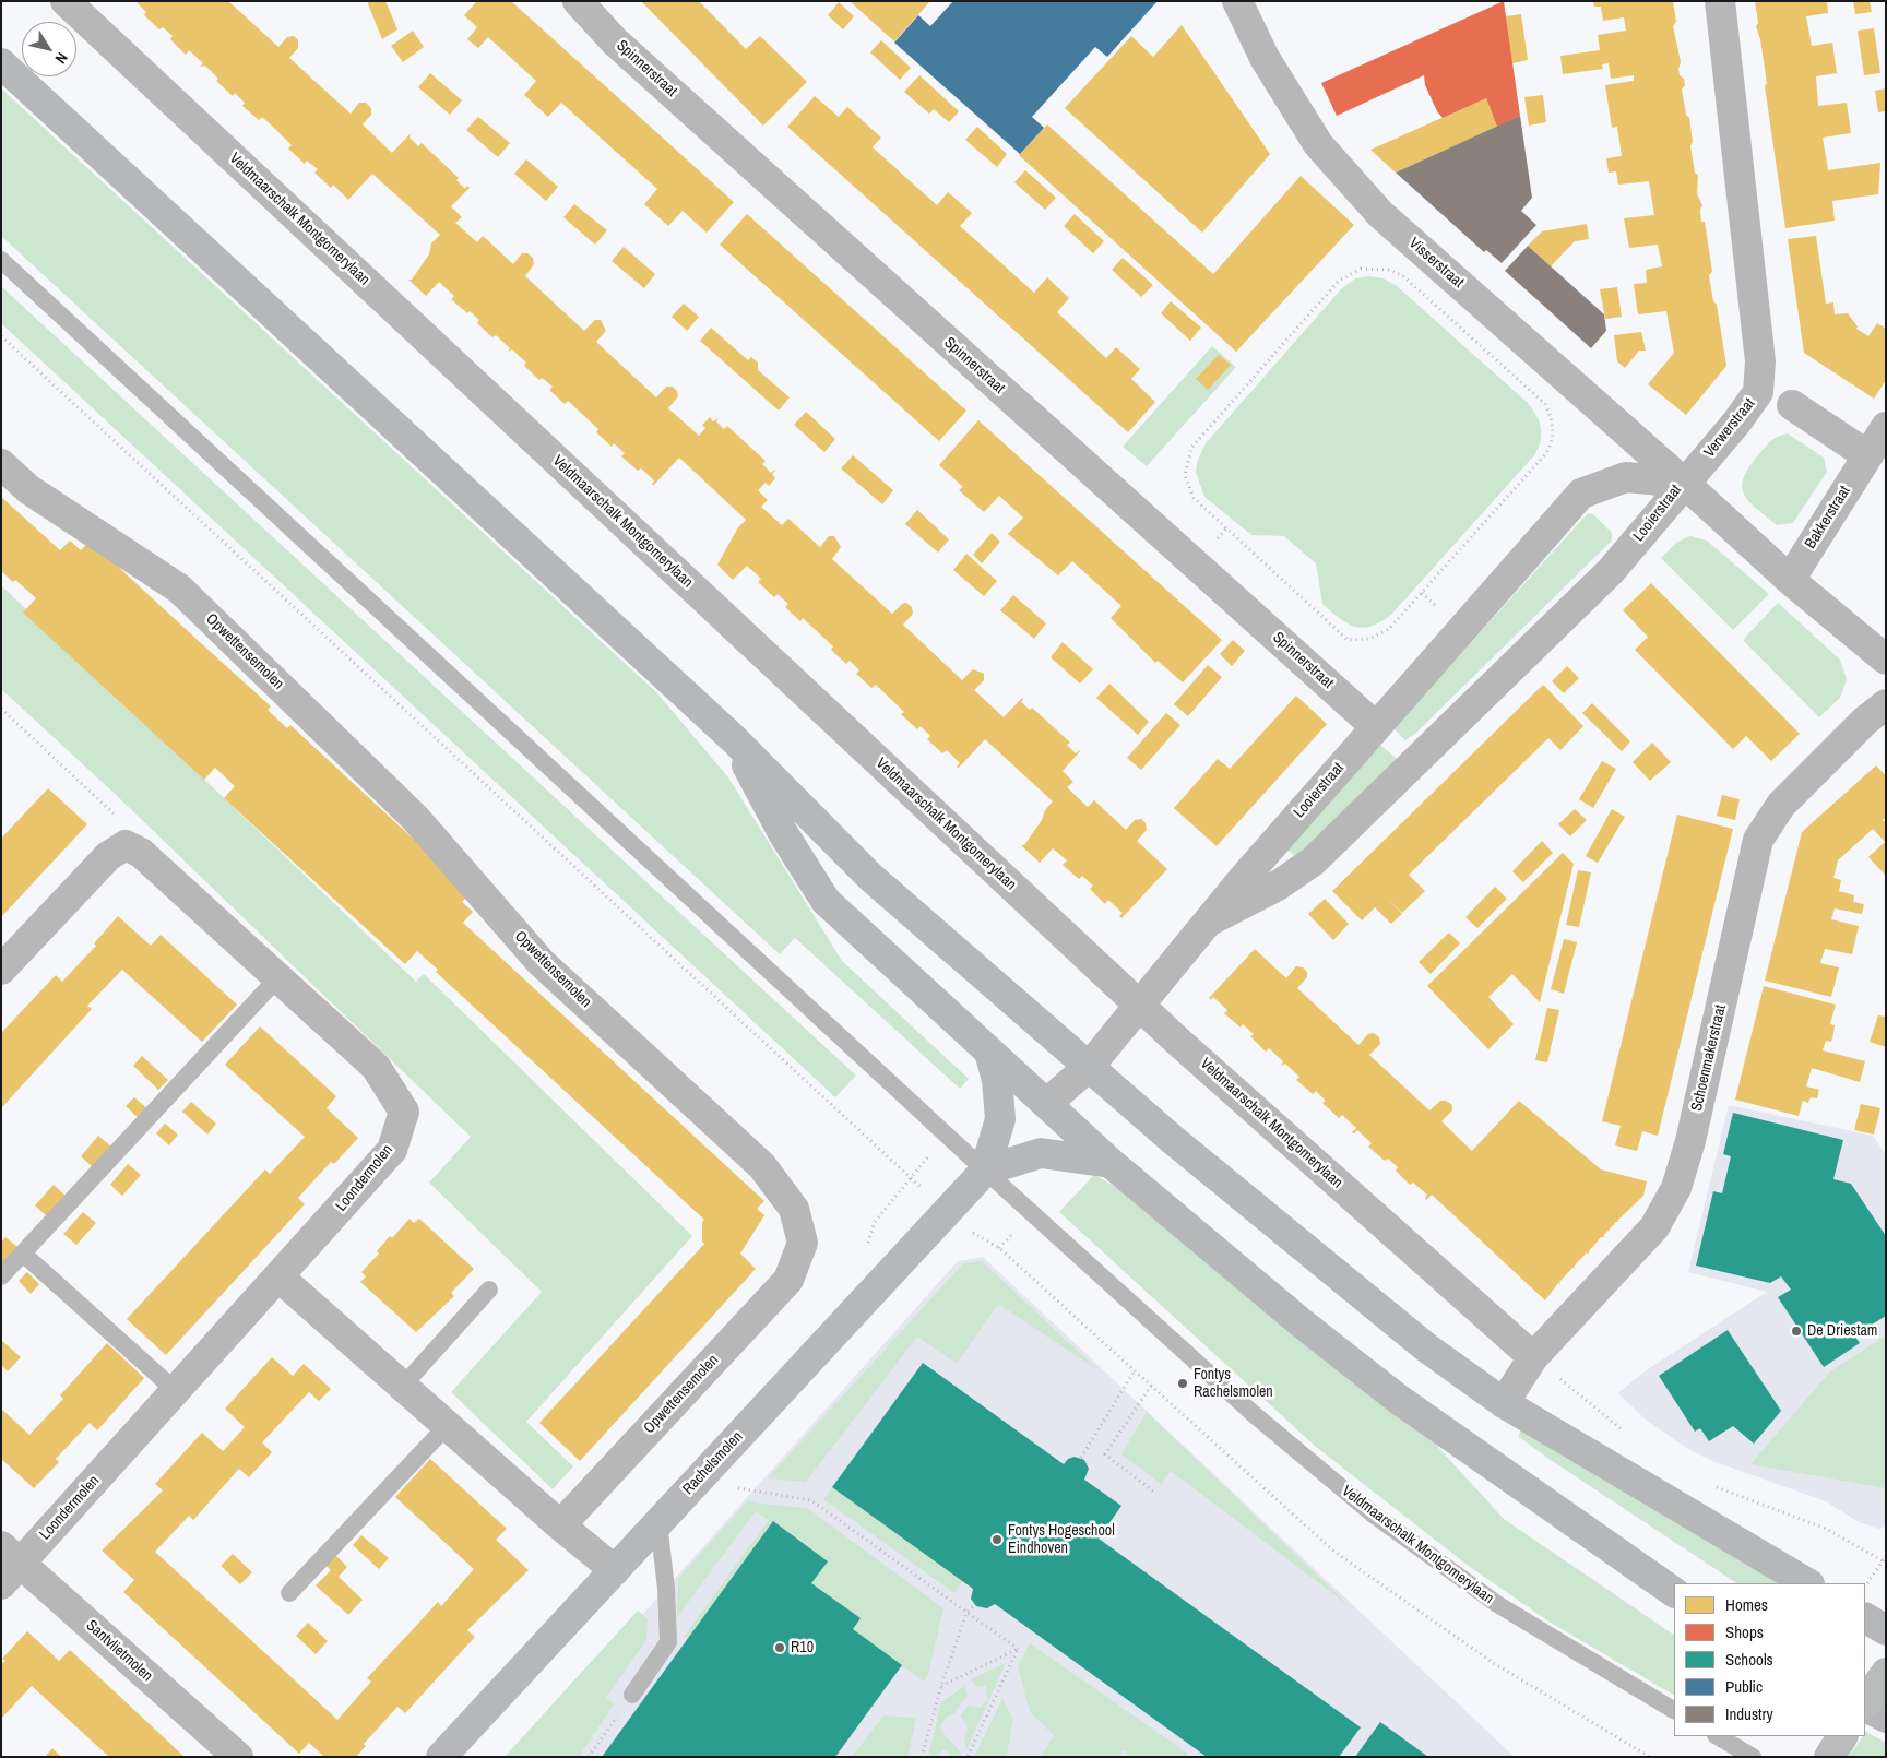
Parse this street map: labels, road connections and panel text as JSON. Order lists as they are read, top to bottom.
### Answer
{
  "streets": {
    "main road": ["Rachelsmolen"],
    "street": [
      "Spinnerstraat",
      "Veldmaarschalk Montgomerylaan",
      "Visserstraat",
      "Verwerstraat",
      "Looierstraat",
      "Bakkerstraat",
      "Opwettensemolen",
      "Schoenmakerstraat",
      "Loondermolen",
      "Santvlietmolen"
    ]
  },
  "crossings": [
    ["Spinnerstraat", "Looierstraat"],
    ["Veldmaarschalk Montgomerylaan", "Looierstraat"],
    ["Veldmaarschalk Montgomerylaan", "Schoenmakerstraat"],
    ["Veldmaarschalk Montgomerylaan", "Rachelsmolen"],
    ["Visserstraat", "Verwerstraat"],
    ["Visserstraat", "Looierstraat"],
    ["Verwerstraat", "Looierstraat"],
    ["Loondermolen", "Santvlietmolen"]
  ],
  "places": [
    "De Driestam",
    "Fontys Rachelsmolen",
    "Fontys Hogeschool Eindhoven",
    "R10"
  ],
  "legend": [
    "Homes",
    "Shops",
    "Schools",
    "Public",
    "Industry"
  ],
  "north": "bottom right"
}
